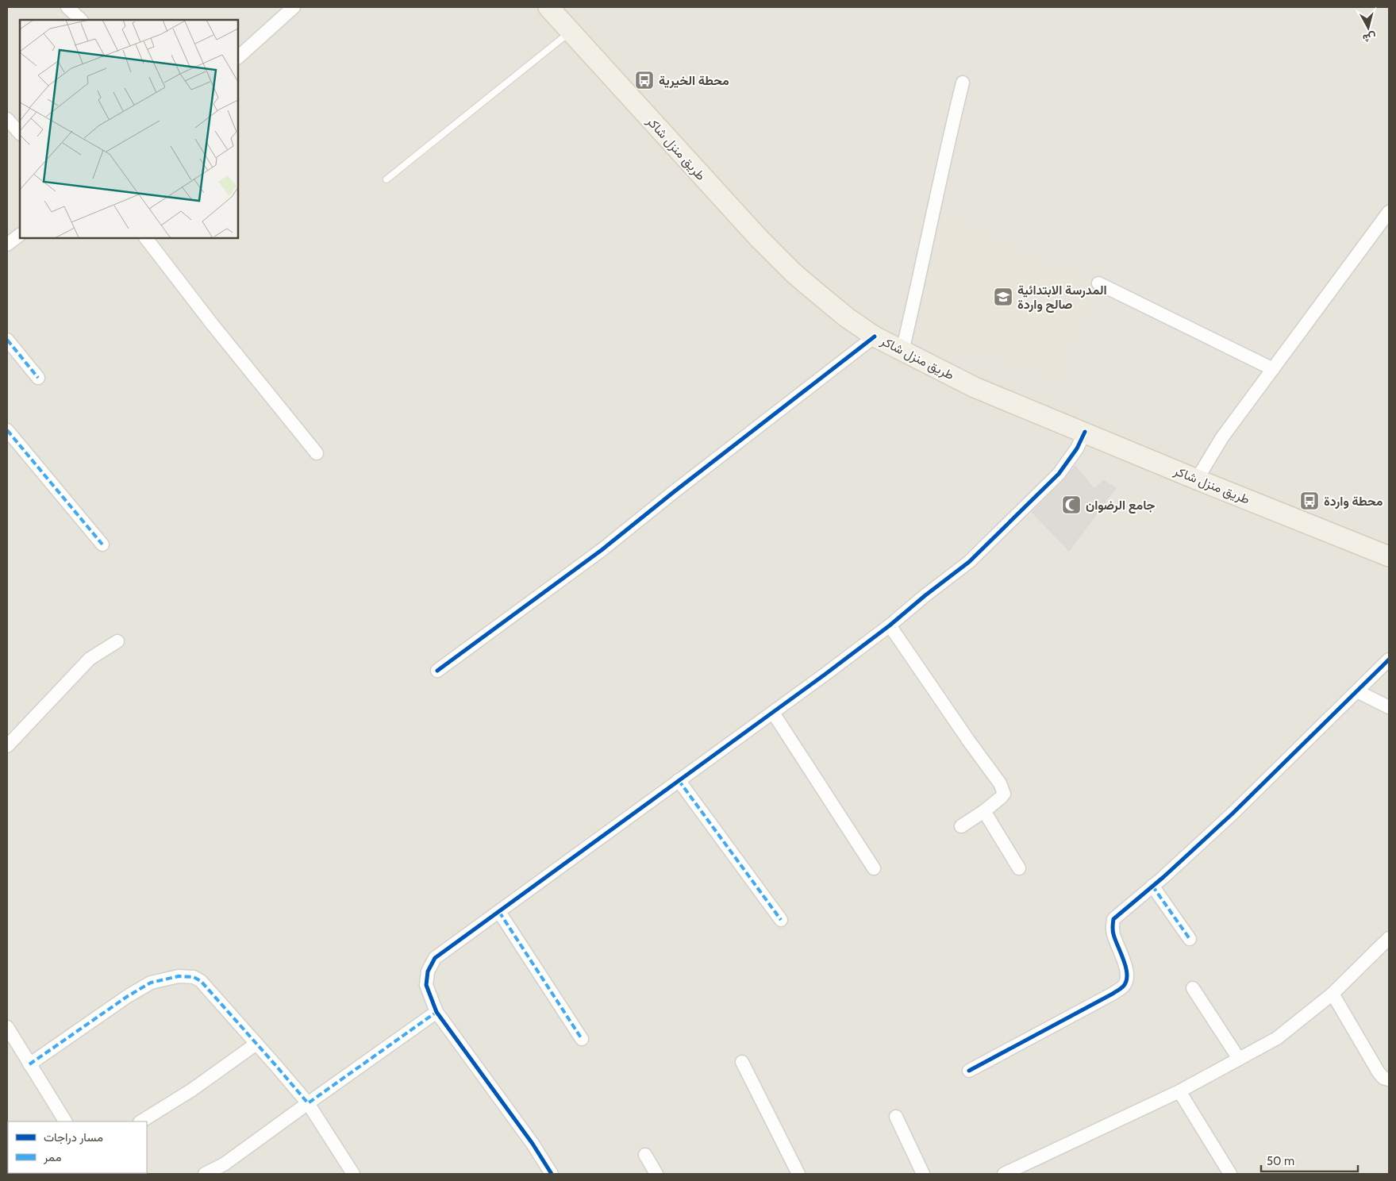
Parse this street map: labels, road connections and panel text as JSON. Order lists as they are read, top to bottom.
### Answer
{
  "streets": {
    "main road": ["طريق منزل شاكر"]
  },
  "places": {
    "bus stop": ["محطة الخيرية", "محطة واردة"],
    "school or university": ["المدرسة الابتدائية صالح واردة"],
    "mosque": ["جامع الرضوان"]
  },
  "legend": ["مسار دراجات", "ممر"],
  "scale_bar": "50 m",
  "north": "bottom"
}
